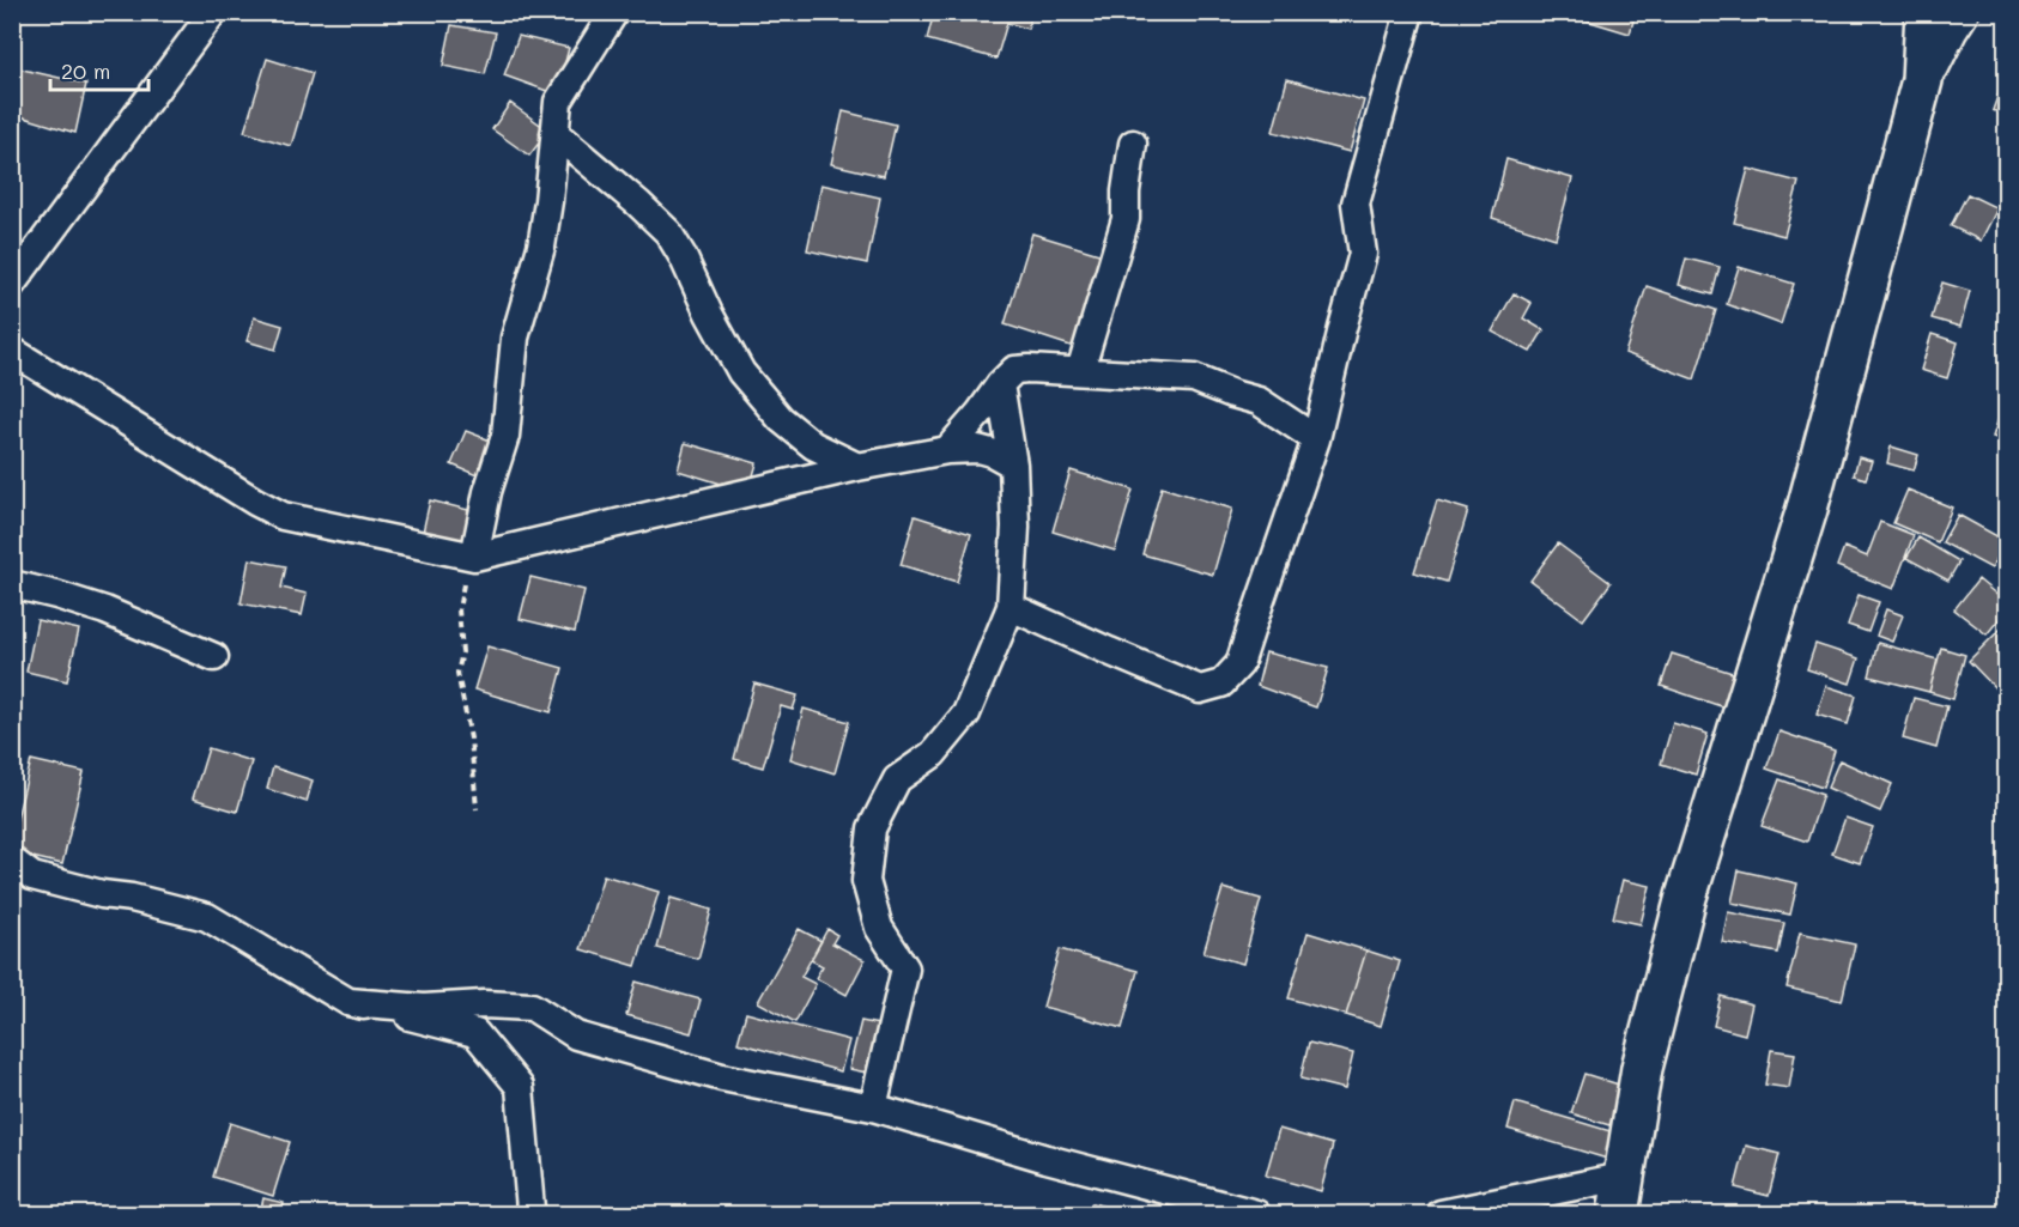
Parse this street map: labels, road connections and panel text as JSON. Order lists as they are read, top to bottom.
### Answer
{
  "scale_bar": "20 m"
}
